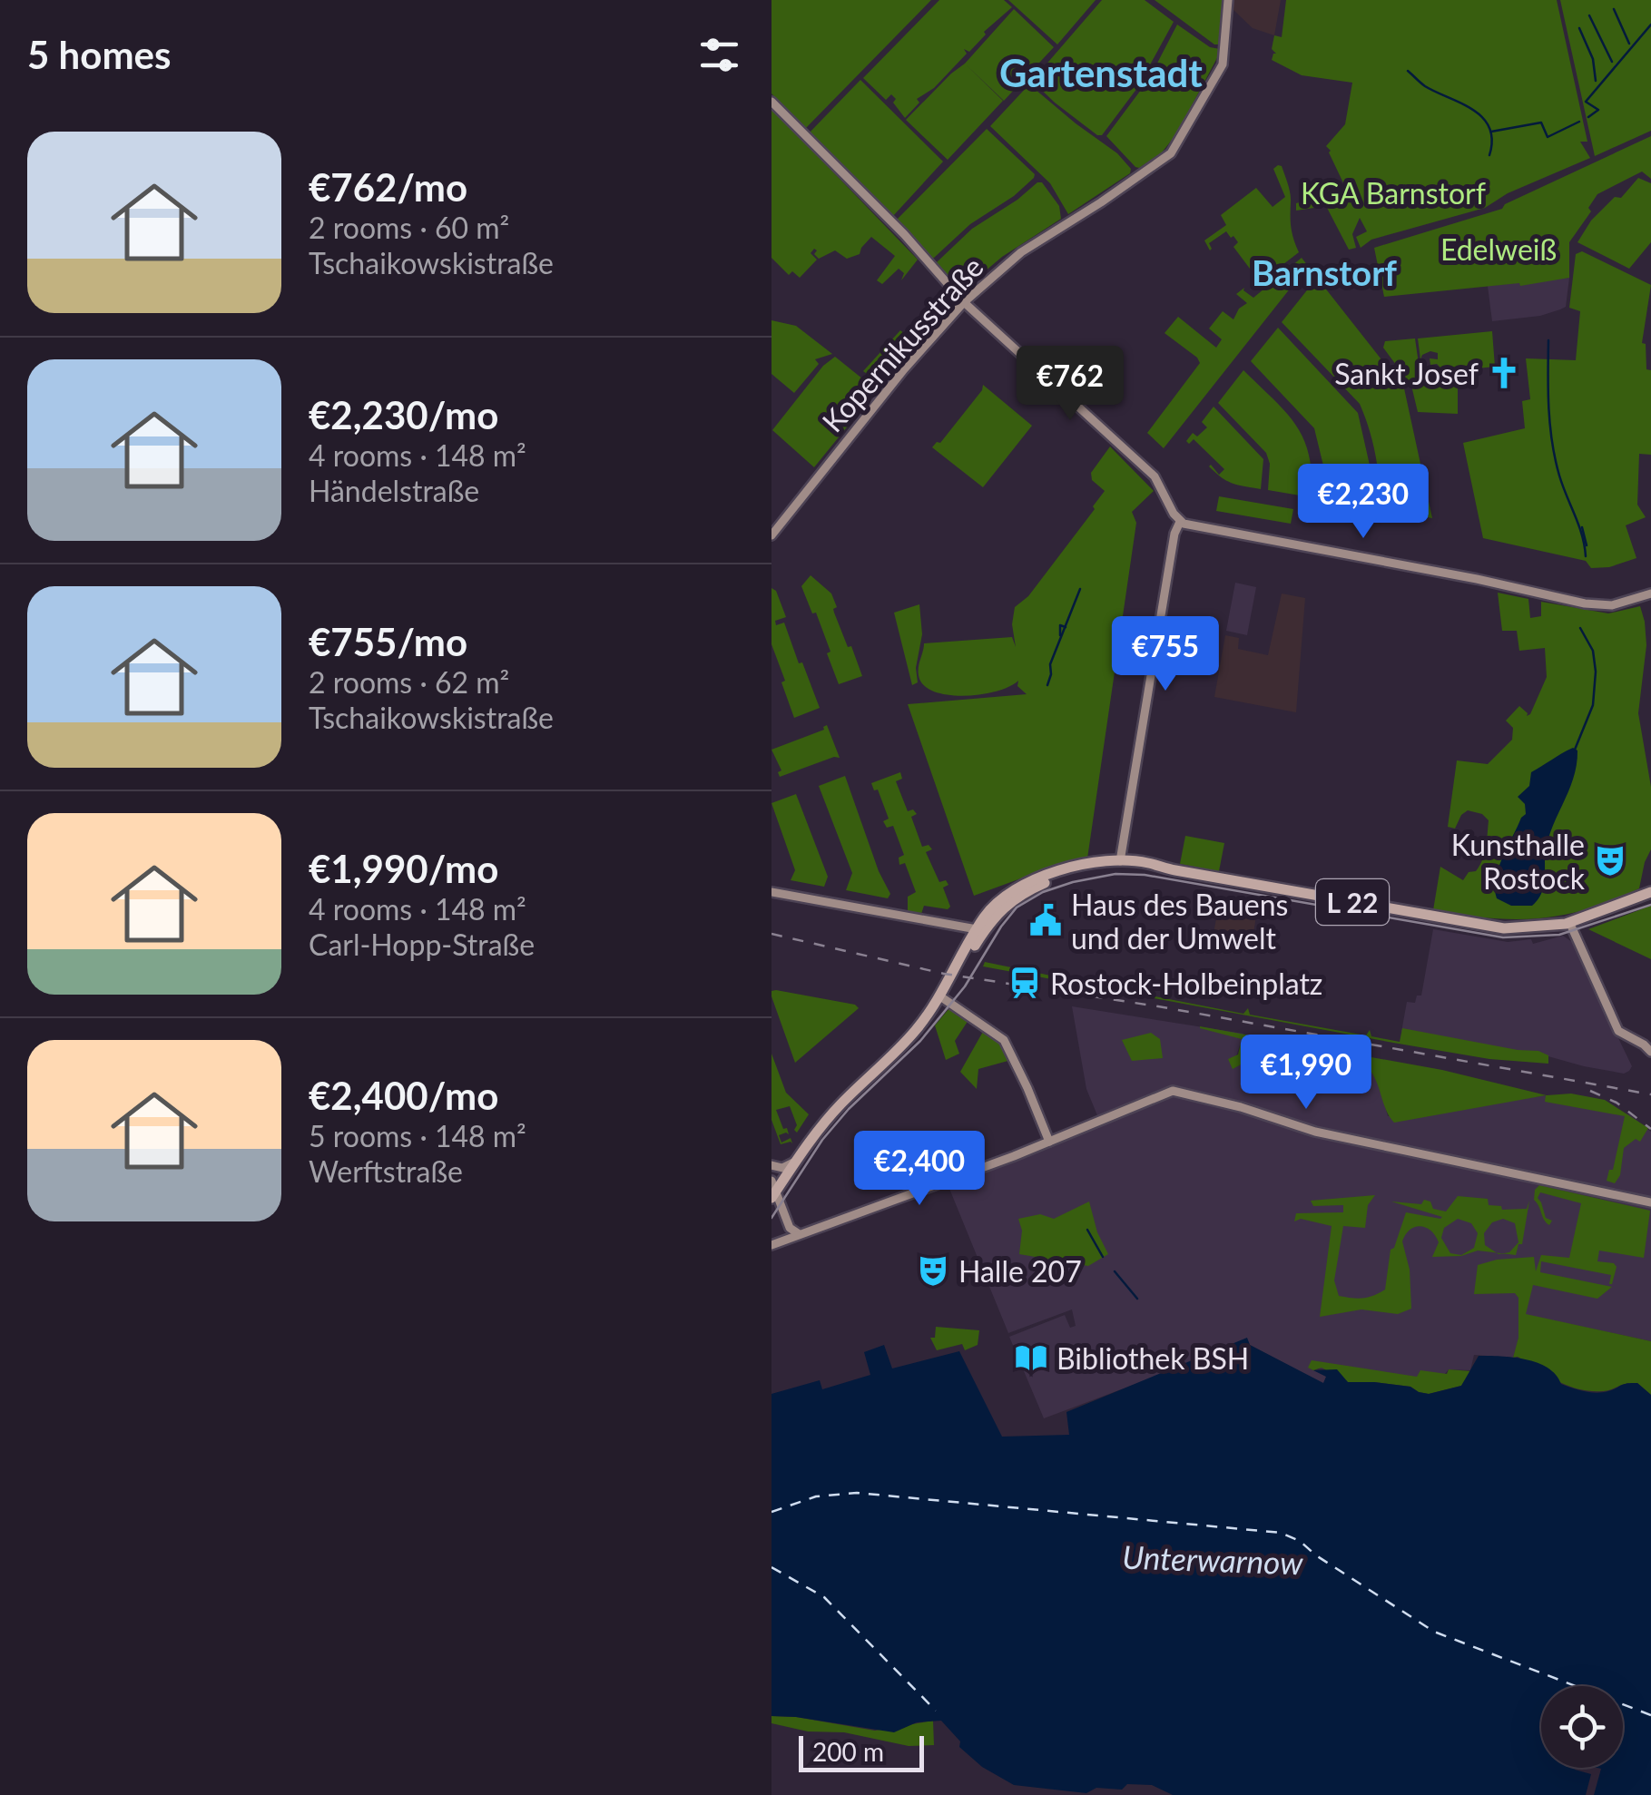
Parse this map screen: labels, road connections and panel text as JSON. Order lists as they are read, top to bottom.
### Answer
{
  "streets": {
    "main road": ["L 22"],
    "street": ["Kopernikusstraße"]
  },
  "districts": ["Gartenstadt", "Barnstorf"],
  "water": ["Unterwarnow"],
  "parks": ["KGA Barnstorf", "Edelweiß"],
  "places": {
    "church": ["Sankt Josef"],
    "theatre": ["Kunsthalle Rostock", "Halle 207"],
    "public building": ["Haus des Bauens und der Umwelt"],
    "station": ["Rostock-Holbeinplatz"],
    "library": ["Bibliothek BSH"]
  },
  "scale_bar": "200 m",
  "page": {
    "heading": "5 homes",
    "list": [
      {
        "name": "€762/mo",
        "note": "2 rooms · 60 m² · Tschaikowskistraße"
      },
      {
        "name": "€2,230/mo",
        "note": "4 rooms · 148 m² · Händelstraße"
      },
      {
        "name": "€755/mo",
        "note": "2 rooms · 62 m² · Tschaikowskistraße"
      },
      {
        "name": "€1,990/mo",
        "note": "4 rooms · 148 m² · Carl-Hopp-Straße"
      },
      {
        "name": "€2,400/mo",
        "note": "5 rooms · 148 m² · Werftstraße"
      }
    ],
    "price": [
      "€762",
      "€2,230",
      "€755",
      "€1,990",
      "€2,400"
    ],
    "scale": "200 m"
  }
}
